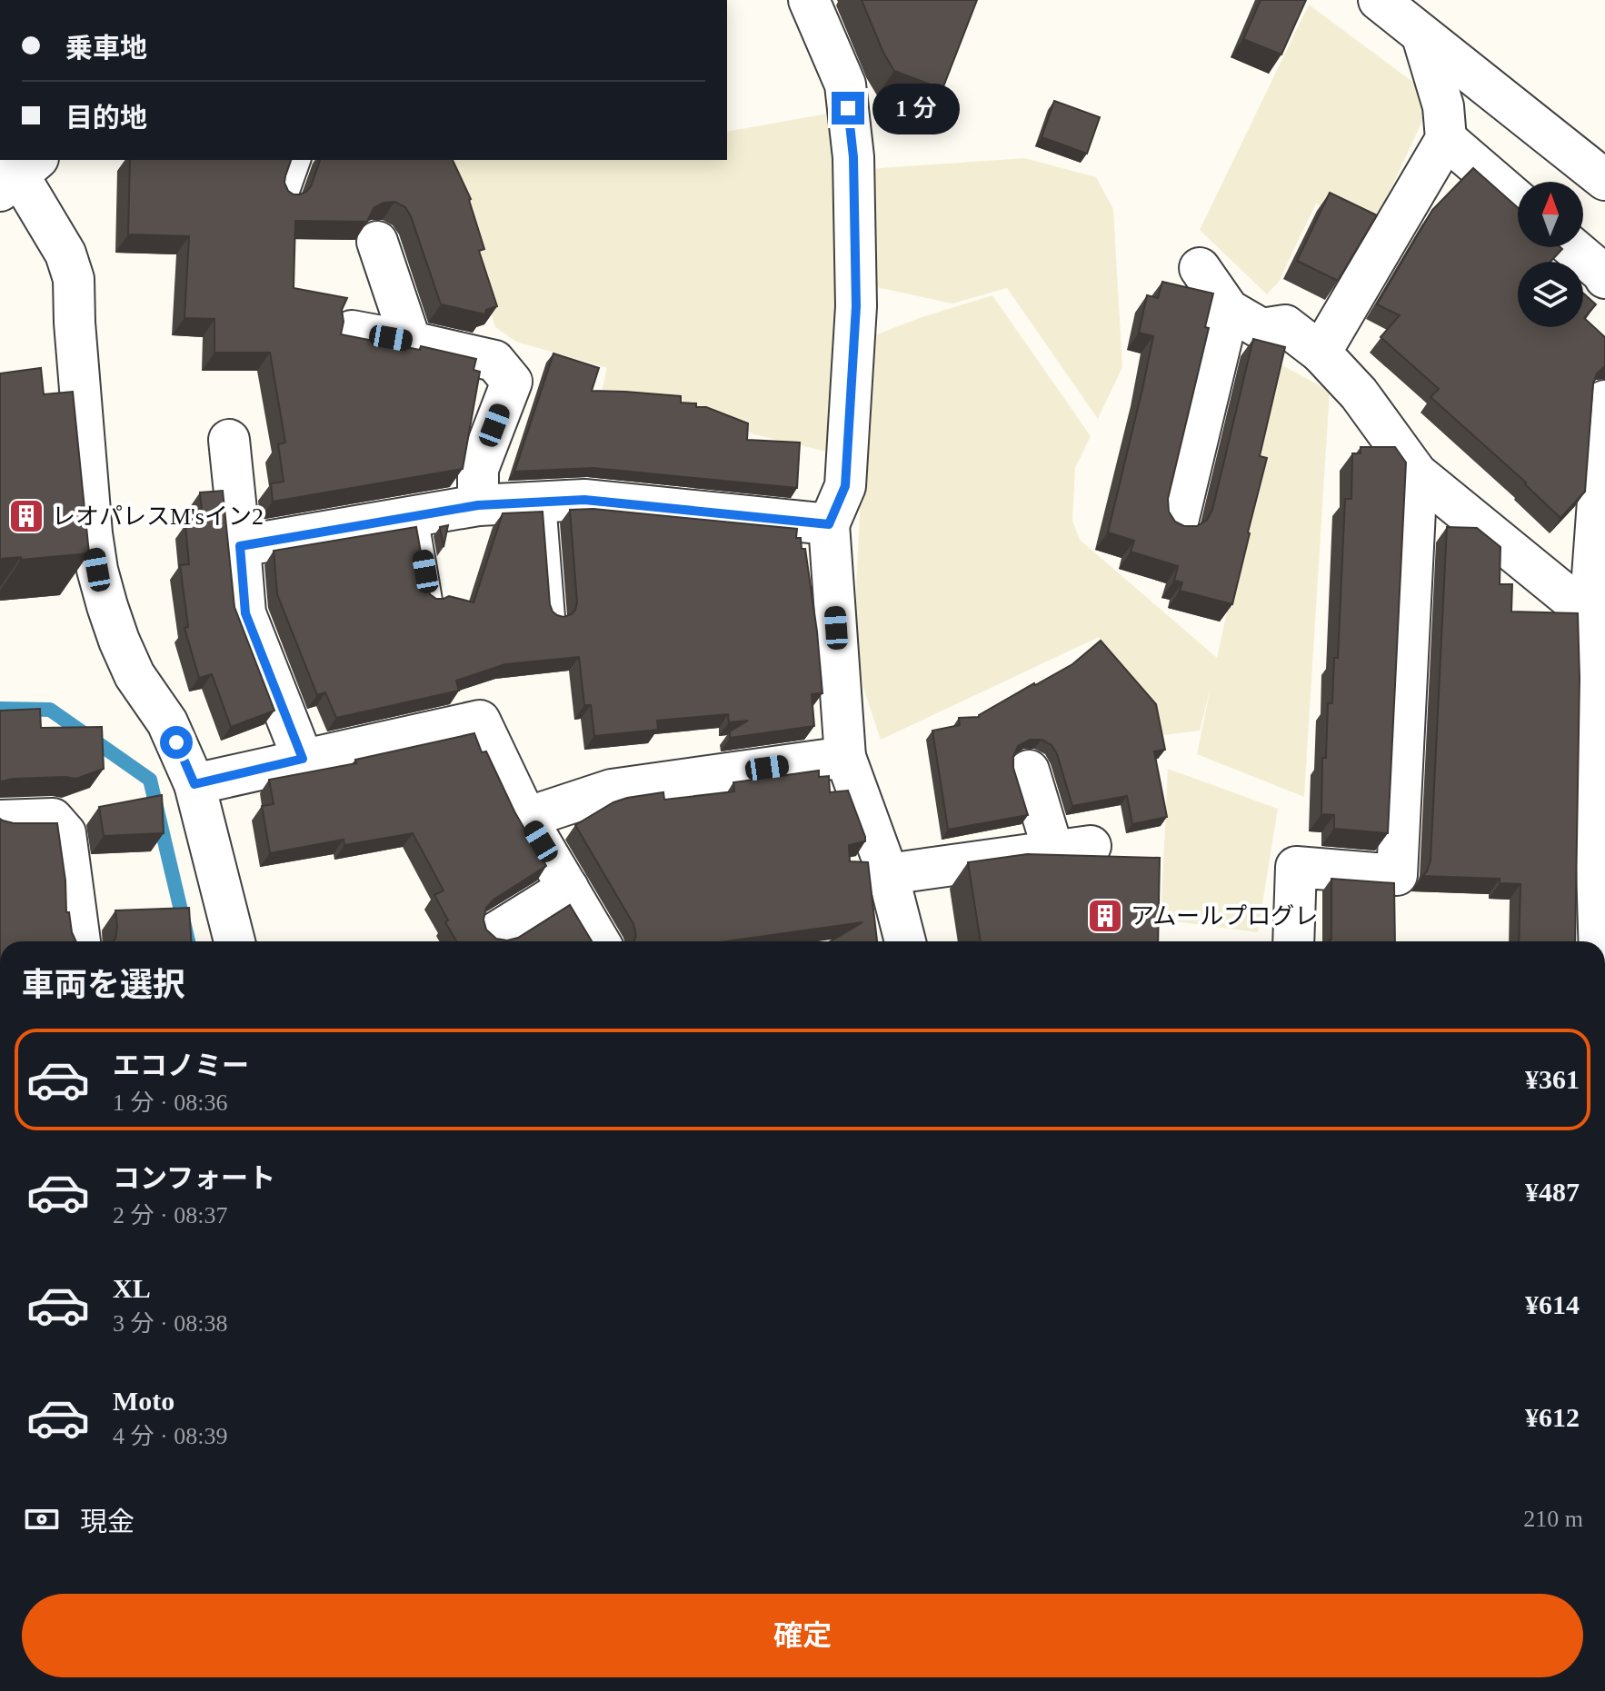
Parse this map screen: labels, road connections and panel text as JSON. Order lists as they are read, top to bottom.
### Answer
{
  "places": {
    "building": ["レオパレスM'sイン2", "アムールプログレ"]
  },
  "north": "top",
  "page": {
    "banner": ["乗車地", "目的地"],
    "bubble": "1 分",
    "heading": "車両を選択",
    "list": [
      {
        "name": "エコノミー",
        "note": "1 分 · 08:36",
        "value": "¥361"
      },
      {
        "name": "コンフォート",
        "note": "2 分 · 08:37",
        "value": "¥487"
      },
      {
        "name": "XL",
        "note": "3 分 · 08:38",
        "value": "¥614"
      },
      {
        "name": "Moto",
        "note": "4 分 · 08:39",
        "value": "¥612"
      }
    ],
    "pay": ["現金", "210 m"],
    "buttons": "確定"
  }
}
